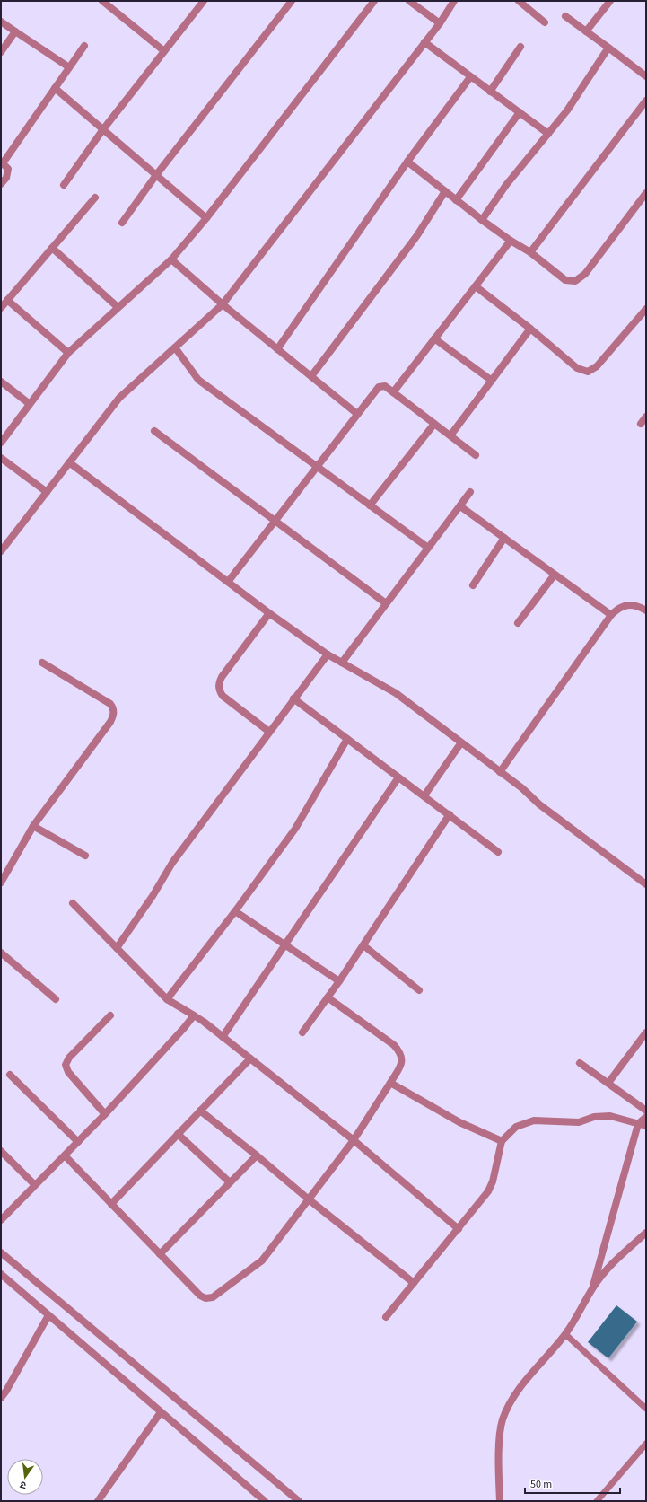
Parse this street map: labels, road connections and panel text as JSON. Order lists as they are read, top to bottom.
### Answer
{
  "scale_bar": "50 m",
  "north": "bottom"
}
